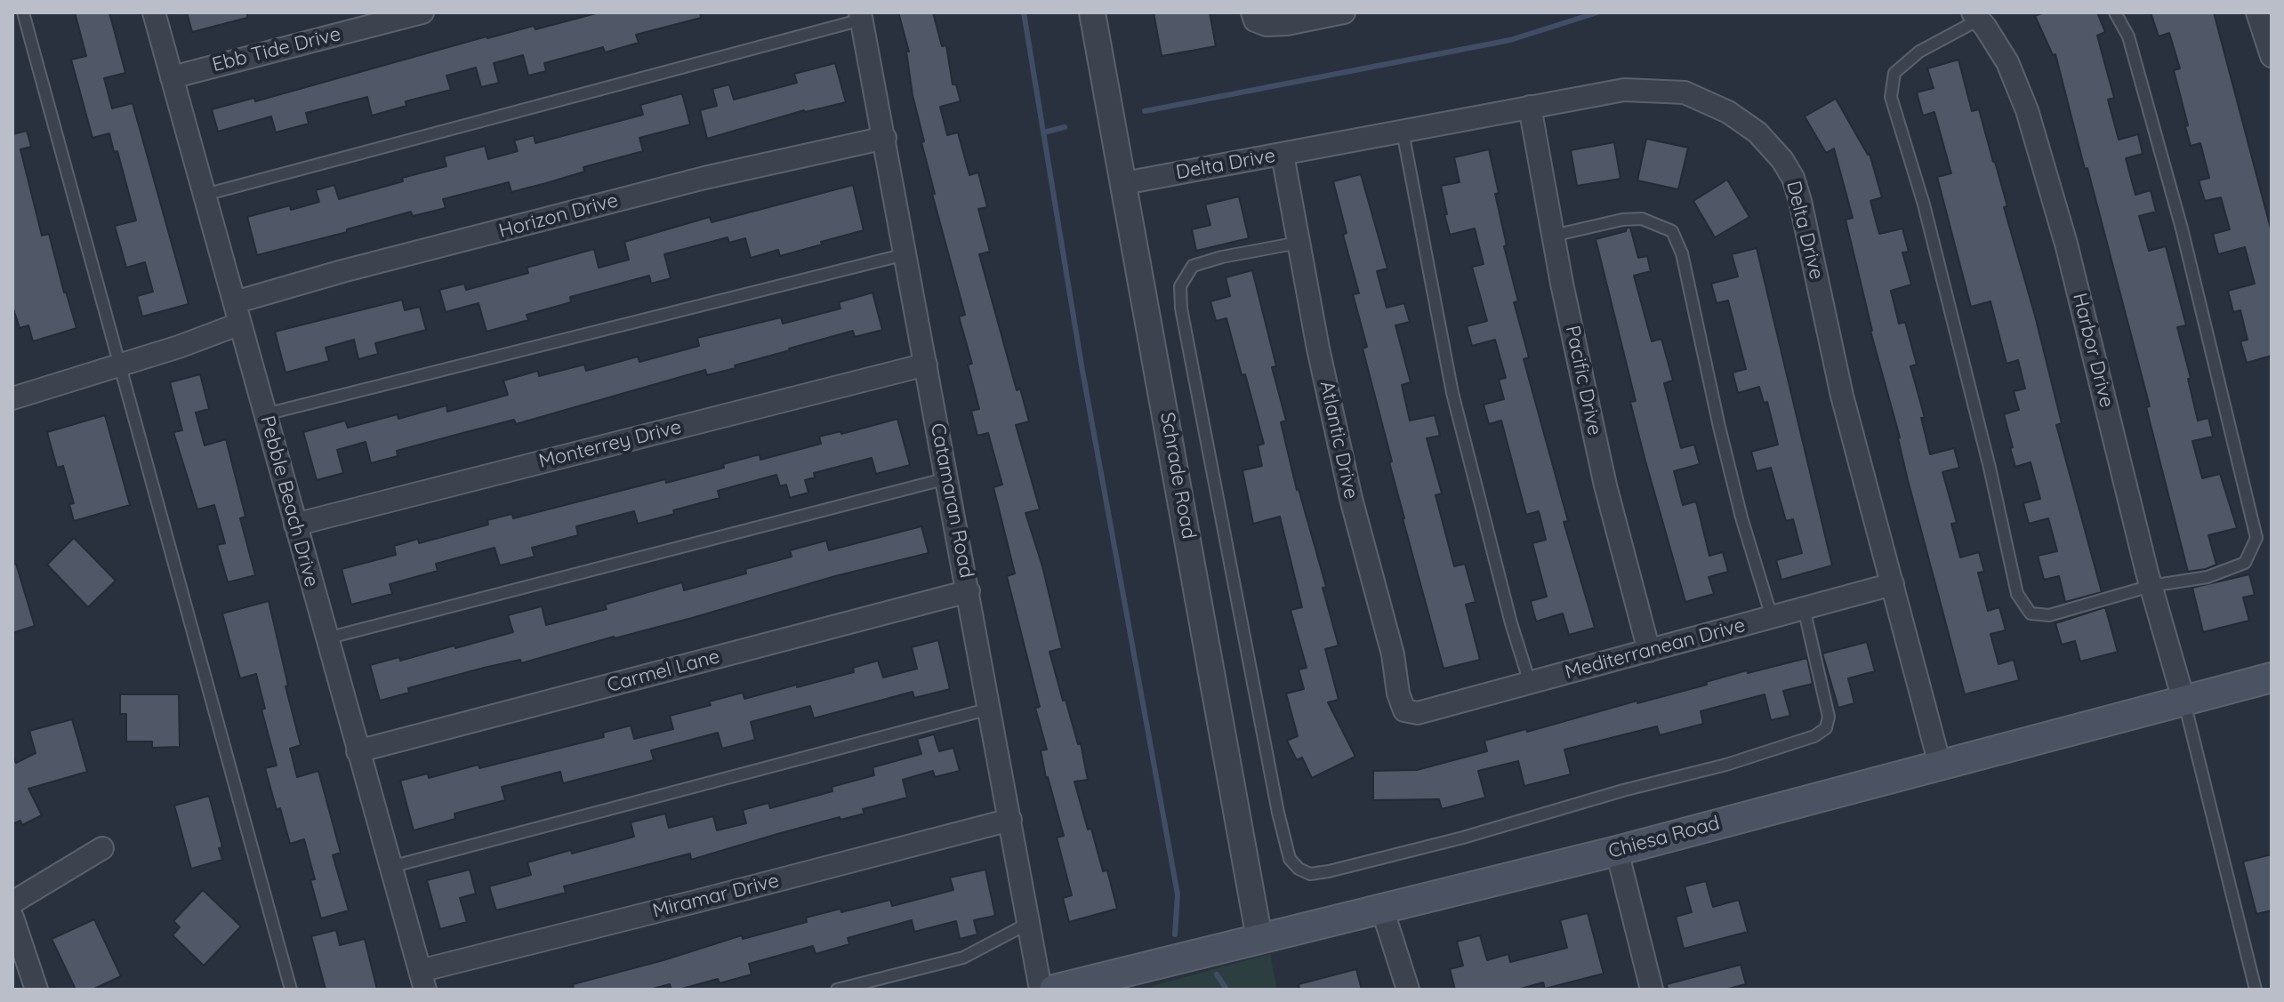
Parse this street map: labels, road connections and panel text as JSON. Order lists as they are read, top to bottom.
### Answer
{
  "streets": {
    "main road": ["Chiesa Road"],
    "street": [
      "Ebb Tide Drive",
      "Delta Drive",
      "Horizon Drive",
      "Harbor Drive",
      "Pacific Drive",
      "Atlantic Drive",
      "Monterrey Drive",
      "Schrade Road",
      "Catamaran Road",
      "Pebble Beach Drive",
      "Mediterranean Drive",
      "Carmel Lane",
      "Miramar Drive"
    ]
  },
  "crossings": [
    ["Ebb Tide Drive", "Pebble Beach Drive"],
    ["Delta Drive", "Pacific Drive"],
    ["Delta Drive", "Atlantic Drive"],
    ["Delta Drive", "Schrade Road"],
    ["Delta Drive", "Mediterranean Drive"],
    ["Delta Drive", "Chiesa Road"],
    ["Horizon Drive", "Catamaran Road"],
    ["Horizon Drive", "Pebble Beach Drive"],
    ["Harbor Drive", "Chiesa Road"],
    ["Pacific Drive", "Mediterranean Drive"],
    ["Atlantic Drive", "Mediterranean Drive"],
    ["Monterrey Drive", "Catamaran Road"],
    ["Monterrey Drive", "Pebble Beach Drive"],
    ["Schrade Road", "Chiesa Road"],
    ["Catamaran Road", "Carmel Lane"],
    ["Catamaran Road", "Miramar Drive"],
    ["Pebble Beach Drive", "Carmel Lane"],
    ["Pebble Beach Drive", "Miramar Drive"]
  ]
}
